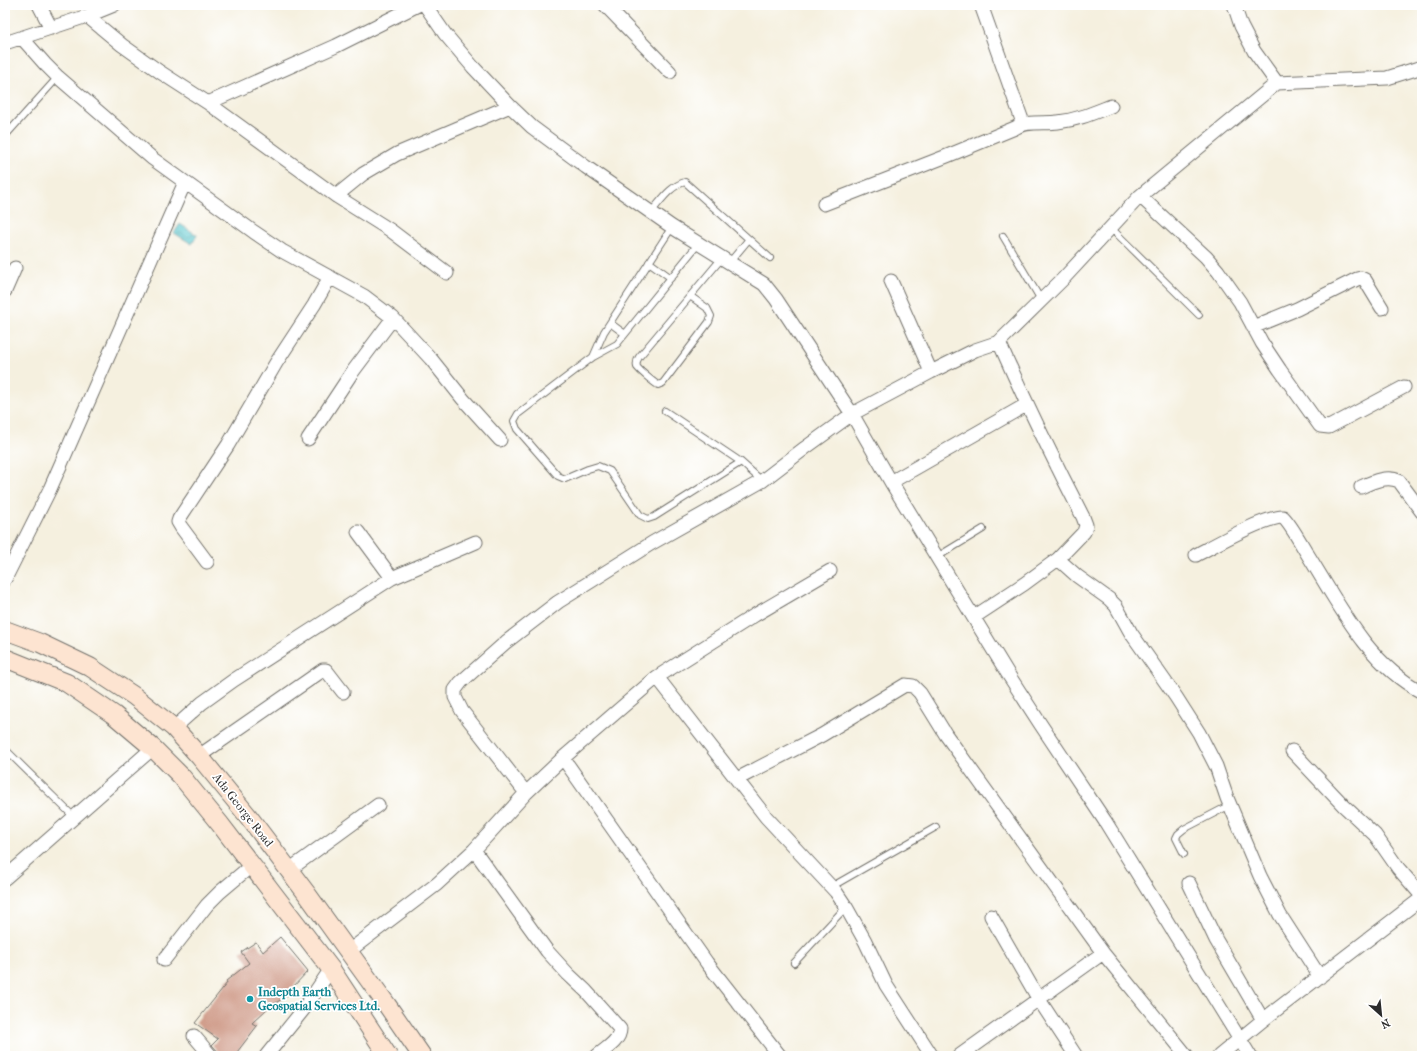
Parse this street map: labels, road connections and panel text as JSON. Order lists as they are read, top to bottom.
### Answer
{
  "streets": {
    "main road": ["Ada George Road"]
  },
  "places": ["Indepth Earth Geospatial Services Ltd."],
  "north": "bottom right"
}
